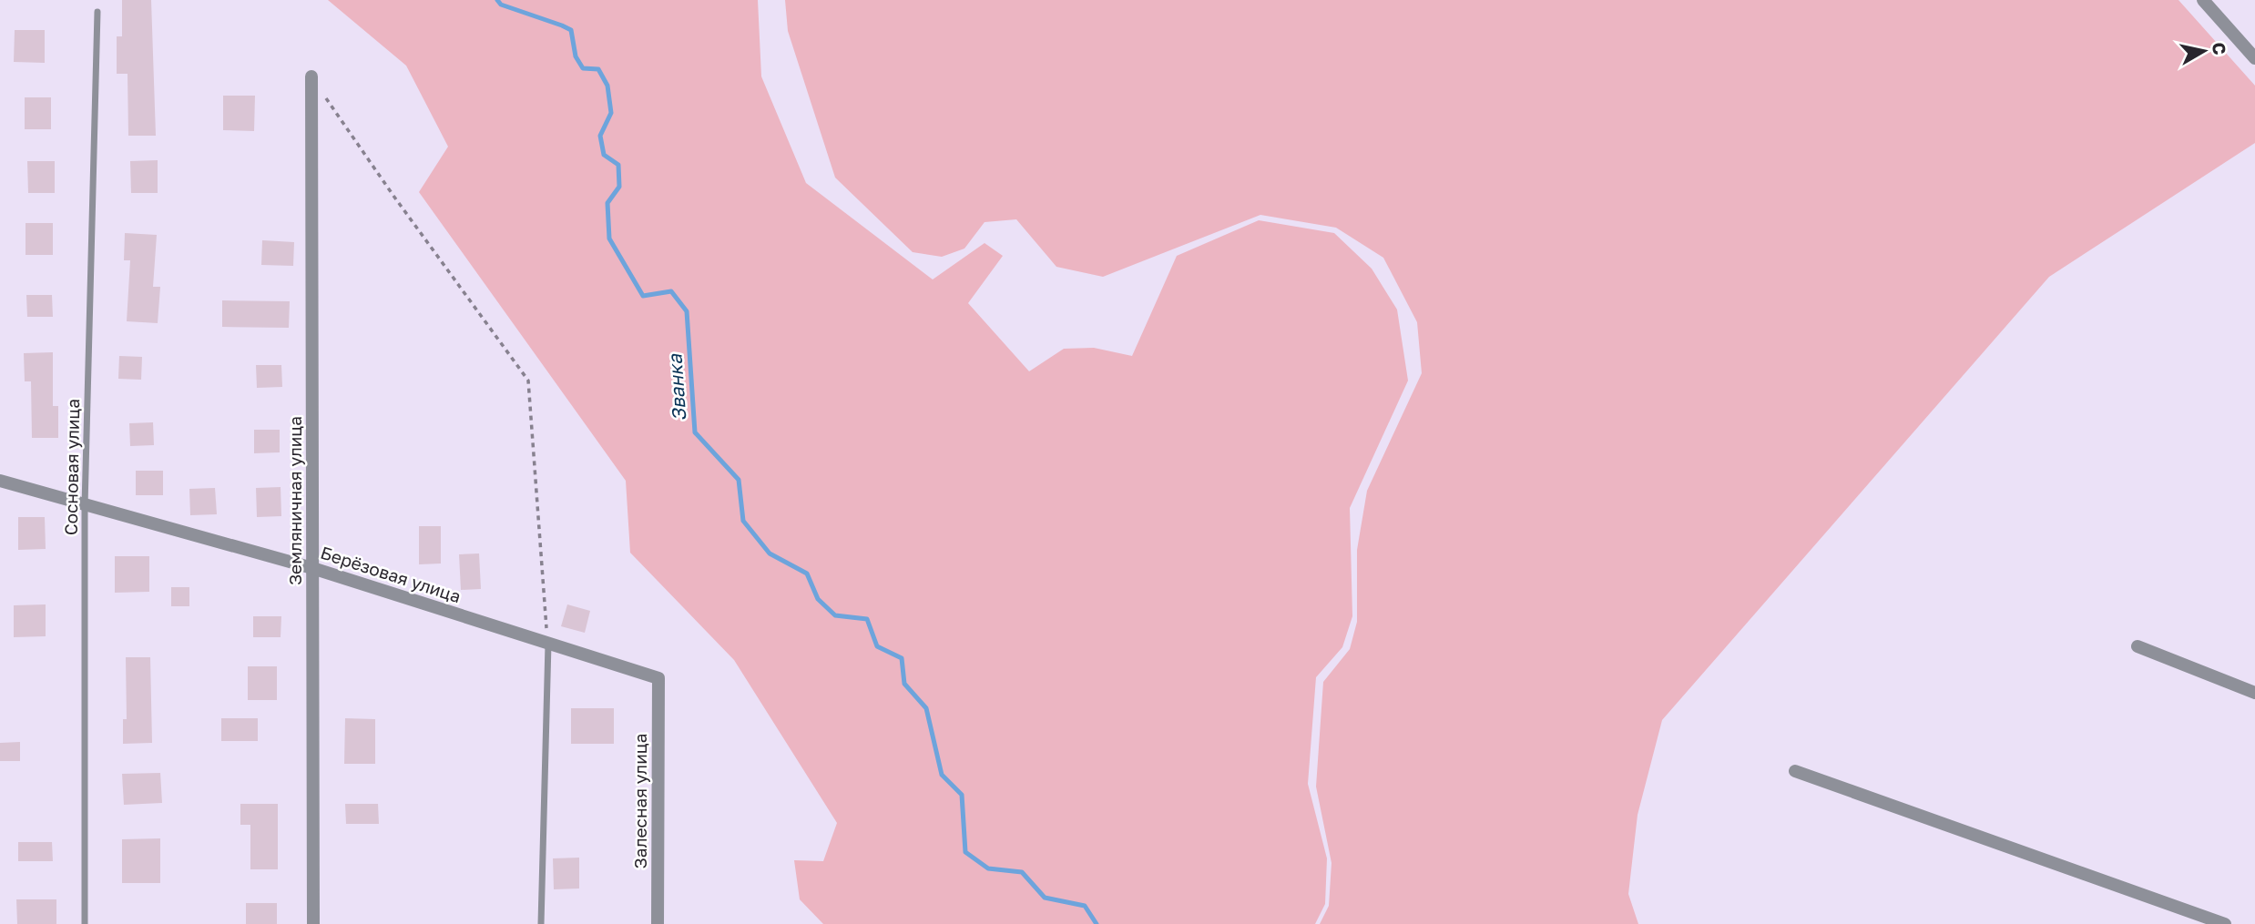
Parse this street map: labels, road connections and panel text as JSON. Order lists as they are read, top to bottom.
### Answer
{
  "streets": {
    "street": ["Земляничная улица", "Берёзовая улица", "Залесная улица"],
    "lane": ["Сосновая улица"]
  },
  "crossings": [
    ["Сосновая улица", "Берёзовая улица"],
    ["Земляничная улица", "Берёзовая улица"],
    ["Берёзовая улица", "Залесная улица"]
  ],
  "water": ["Званка"],
  "north": "right"
}
